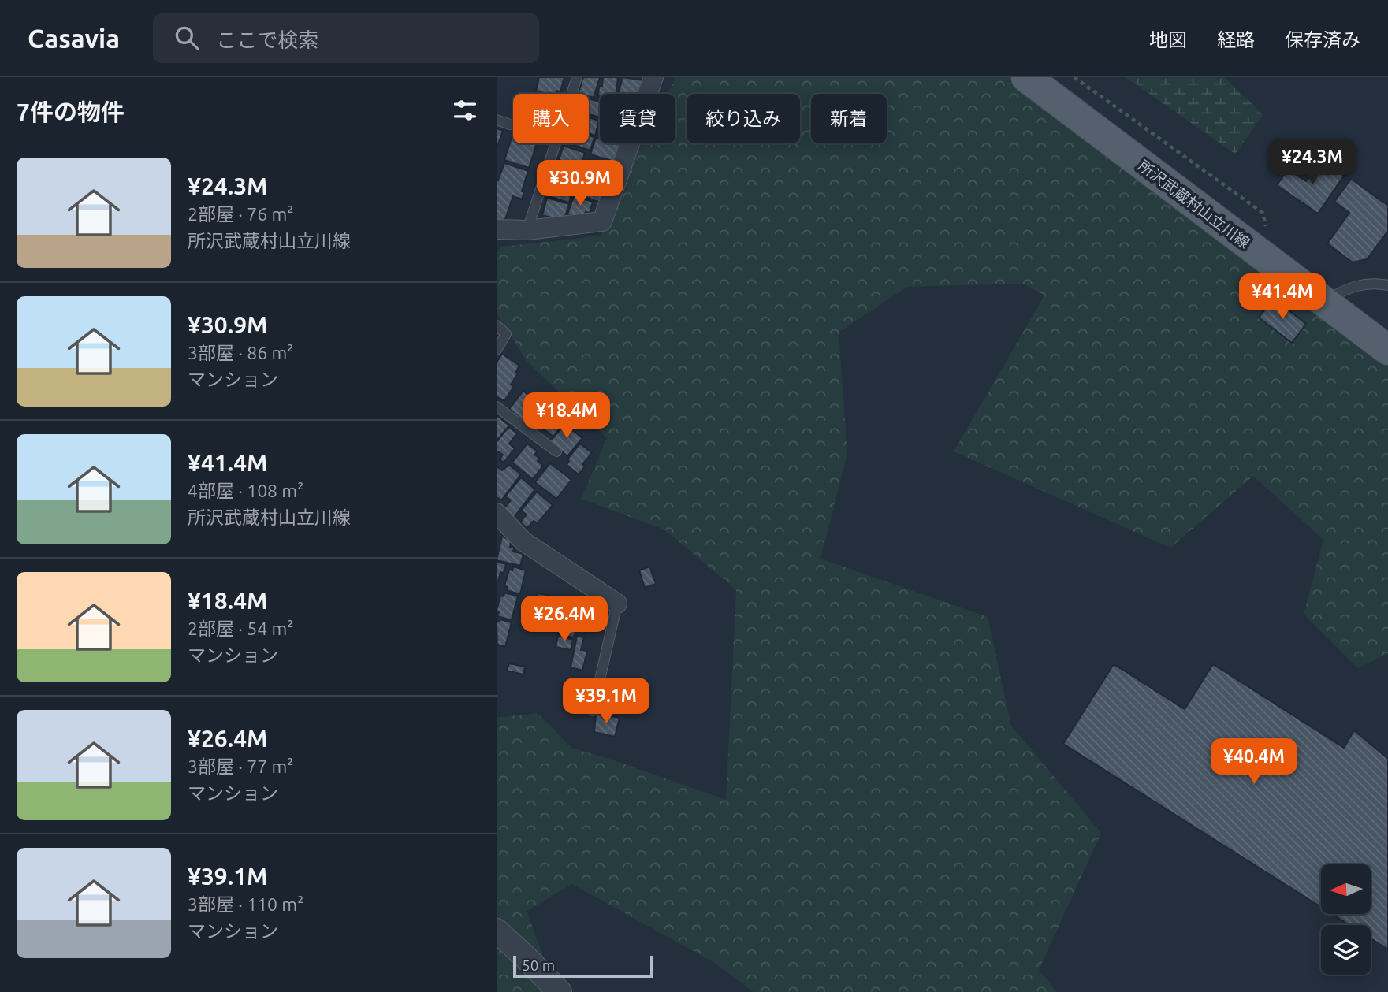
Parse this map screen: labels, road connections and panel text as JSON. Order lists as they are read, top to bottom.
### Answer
{
  "streets": {
    "main road": ["所沢武蔵村山立川線"]
  },
  "scale_bar": "50 m",
  "north": "left",
  "page": {
    "header": "Casavia",
    "search": "ここで検索",
    "nav": ["地図", "経路", "保存済み"],
    "heading": "7件の物件",
    "chip": [
      "購入",
      "賃貸",
      "絞り込み",
      "新着"
    ],
    "price": [
      "¥24.3M",
      "¥30.9M",
      "¥41.4M",
      "¥18.4M",
      "¥26.4M",
      "¥39.1M",
      "¥40.4M"
    ],
    "list": [
      {
        "name": "¥24.3M",
        "note": "2部屋 · 76 m² · 所沢武蔵村山立川線"
      },
      {
        "name": "¥30.9M",
        "note": "3部屋 · 86 m² · マンション"
      },
      {
        "name": "¥41.4M",
        "note": "4部屋 · 108 m² · 所沢武蔵村山立川線"
      },
      {
        "name": "¥18.4M",
        "note": "2部屋 · 54 m² · マンション"
      },
      {
        "name": "¥26.4M",
        "note": "3部屋 · 77 m² · マンション"
      },
      {
        "name": "¥39.1M",
        "note": "3部屋 · 110 m² · マンション"
      }
    ],
    "scale": "50 m"
  }
}
